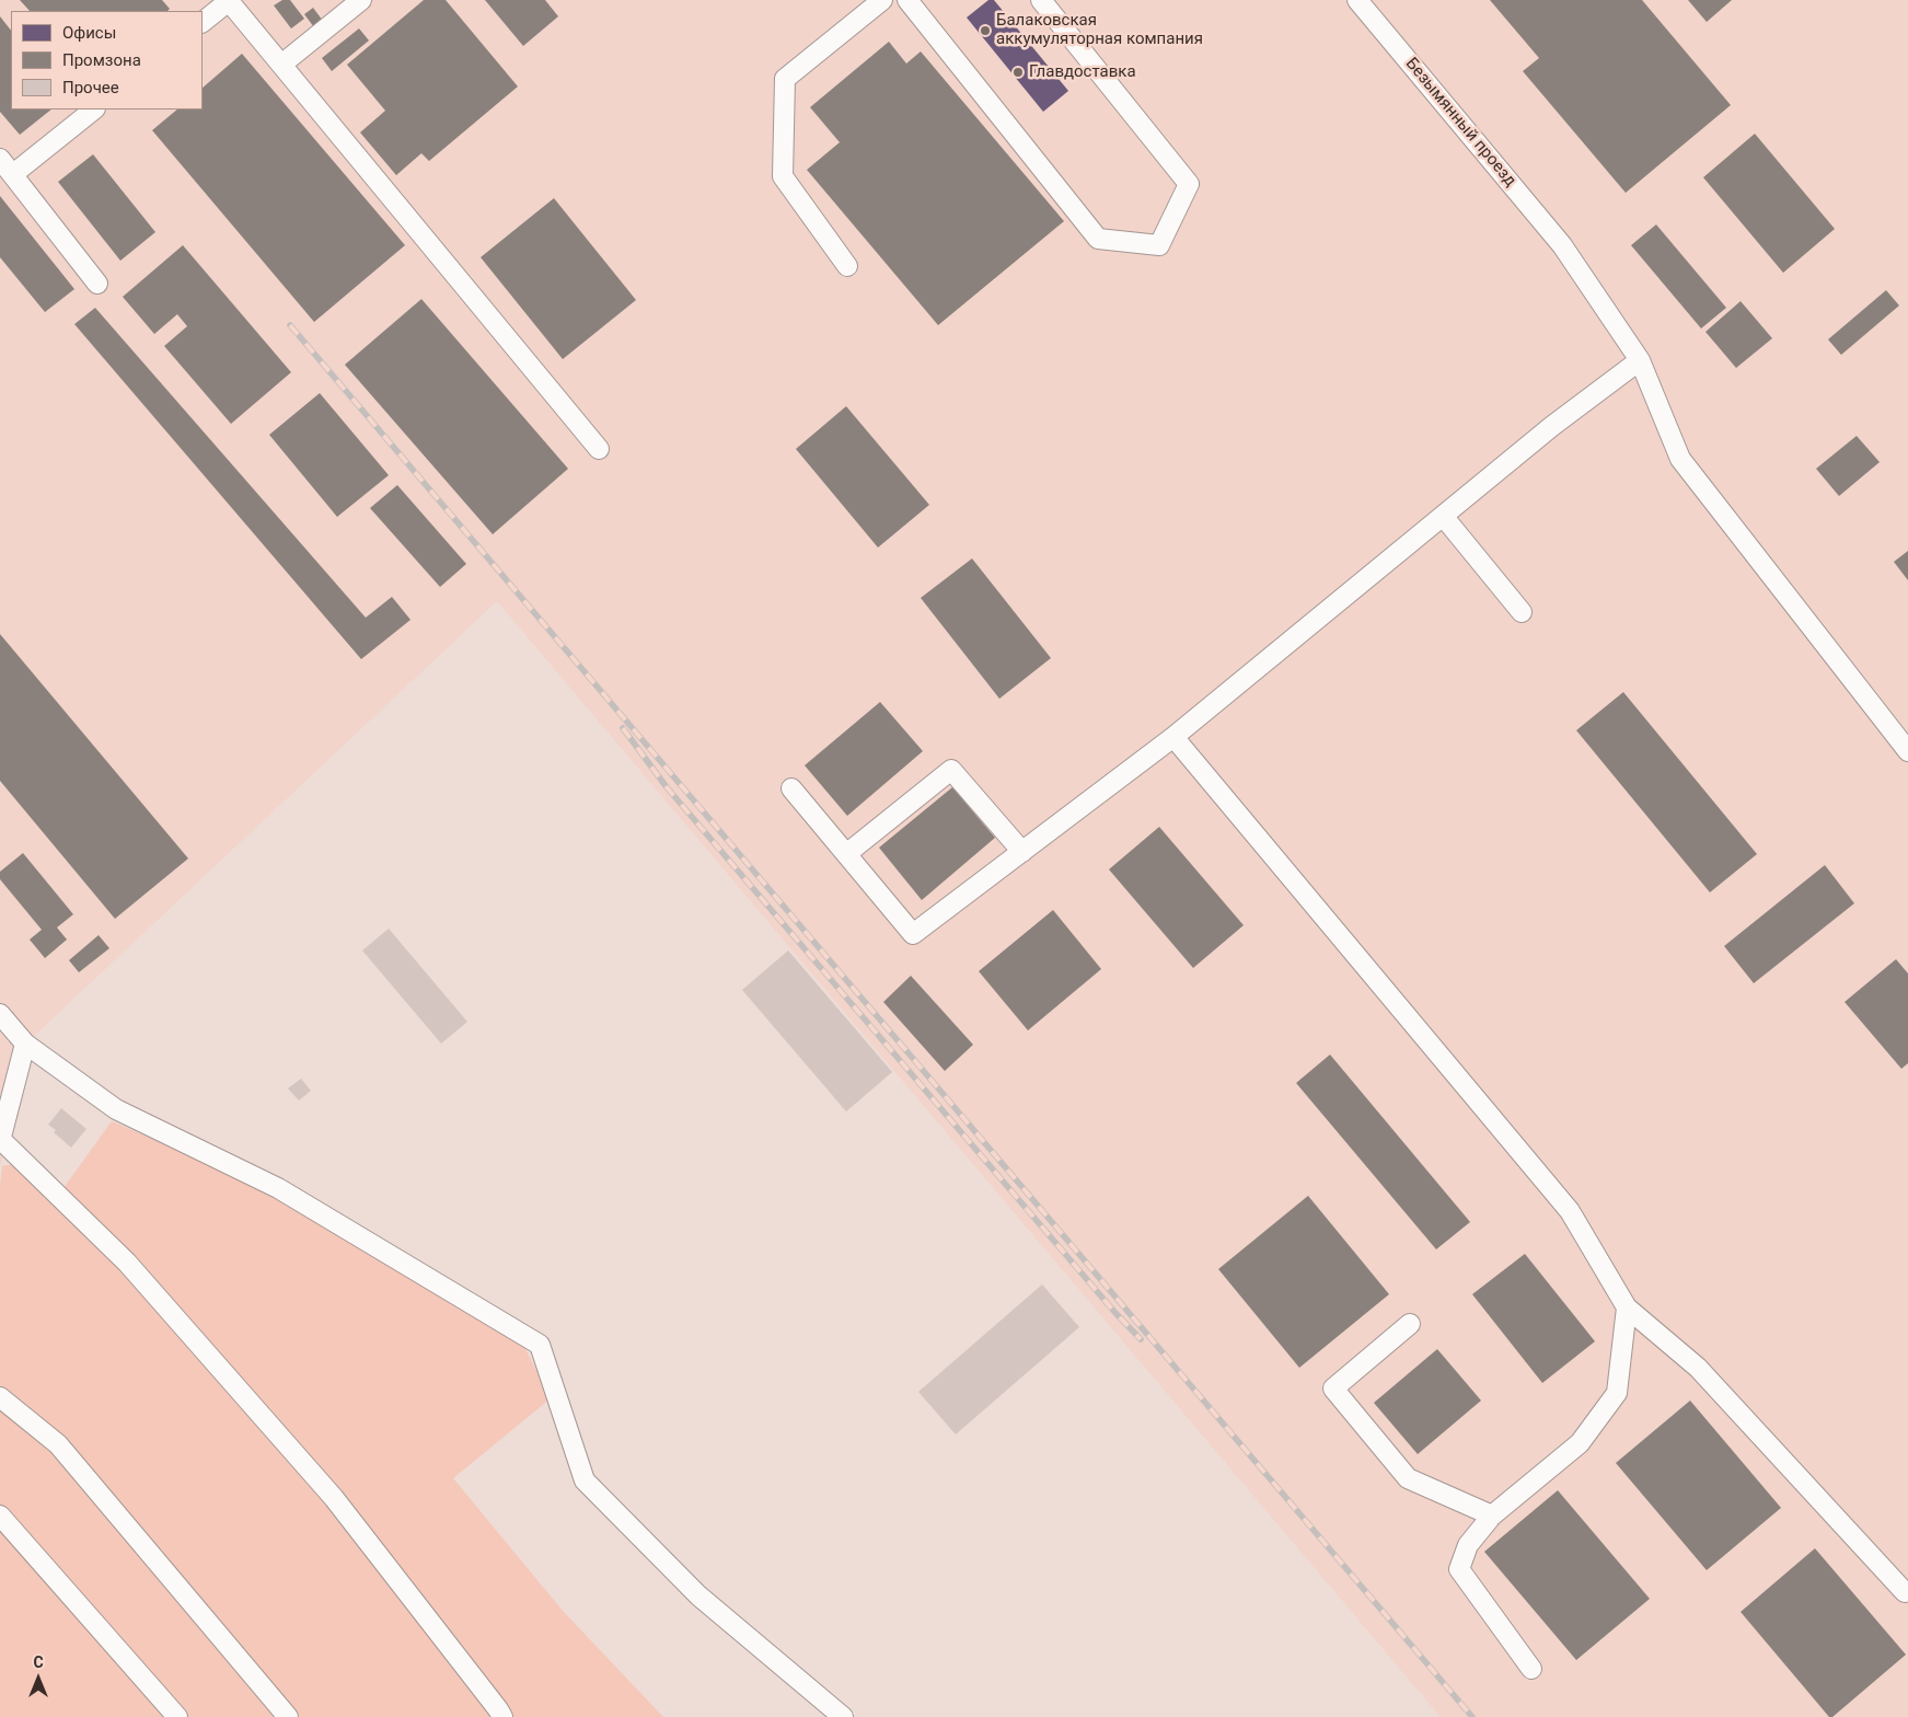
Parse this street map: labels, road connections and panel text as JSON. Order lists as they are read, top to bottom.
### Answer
{
  "streets": {
    "street": ["Безымянный проезд"]
  },
  "places": ["Балаковская аккумуляторная компания", "Главдоставка"],
  "legend": ["Офисы", "Промзона", "Прочее"],
  "north": "top"
}
